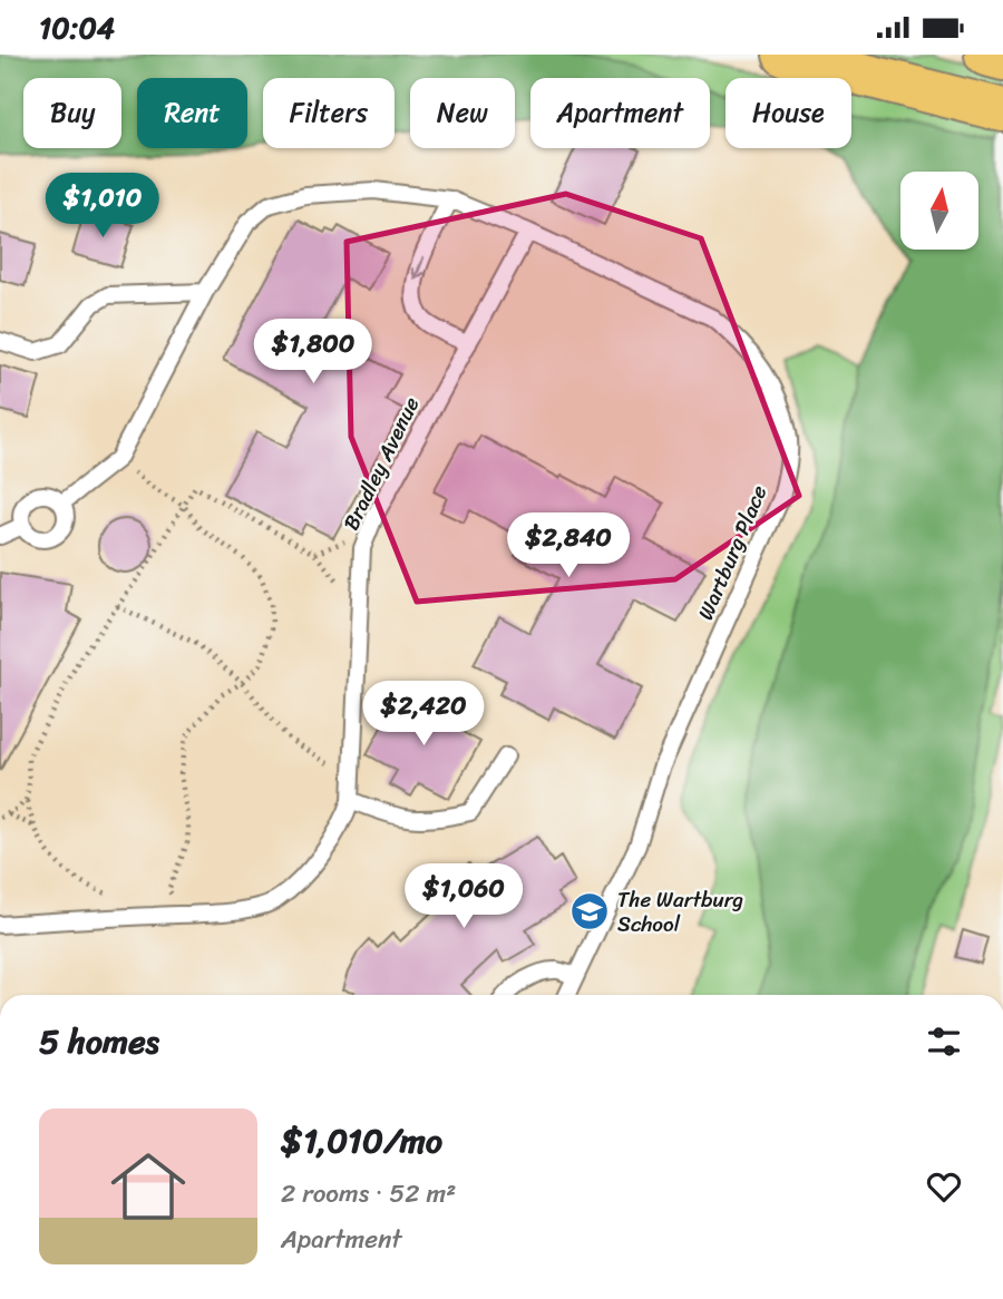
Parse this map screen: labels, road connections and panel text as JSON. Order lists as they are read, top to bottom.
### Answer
{
  "streets": {
    "lane": ["Bradley Avenue", "Wartburg Place"]
  },
  "crossings": [
    ["Bradley Avenue", "Wartburg Place"]
  ],
  "places": {
    "school or university": ["The Wartburg School"]
  },
  "north": "top",
  "page": {
    "status": "10:04",
    "chip": [
      "Buy",
      "Rent",
      "Filters",
      "New",
      "Apartment",
      "House"
    ],
    "price": [
      "$1,010",
      "$1,800",
      "$2,840",
      "$2,420",
      "$1,060"
    ],
    "heading": "5 homes",
    "list": [
      {
        "name": "$1,010/mo",
        "note": "2 rooms · 52 m² · Apartment"
      }
    ]
  }
}
